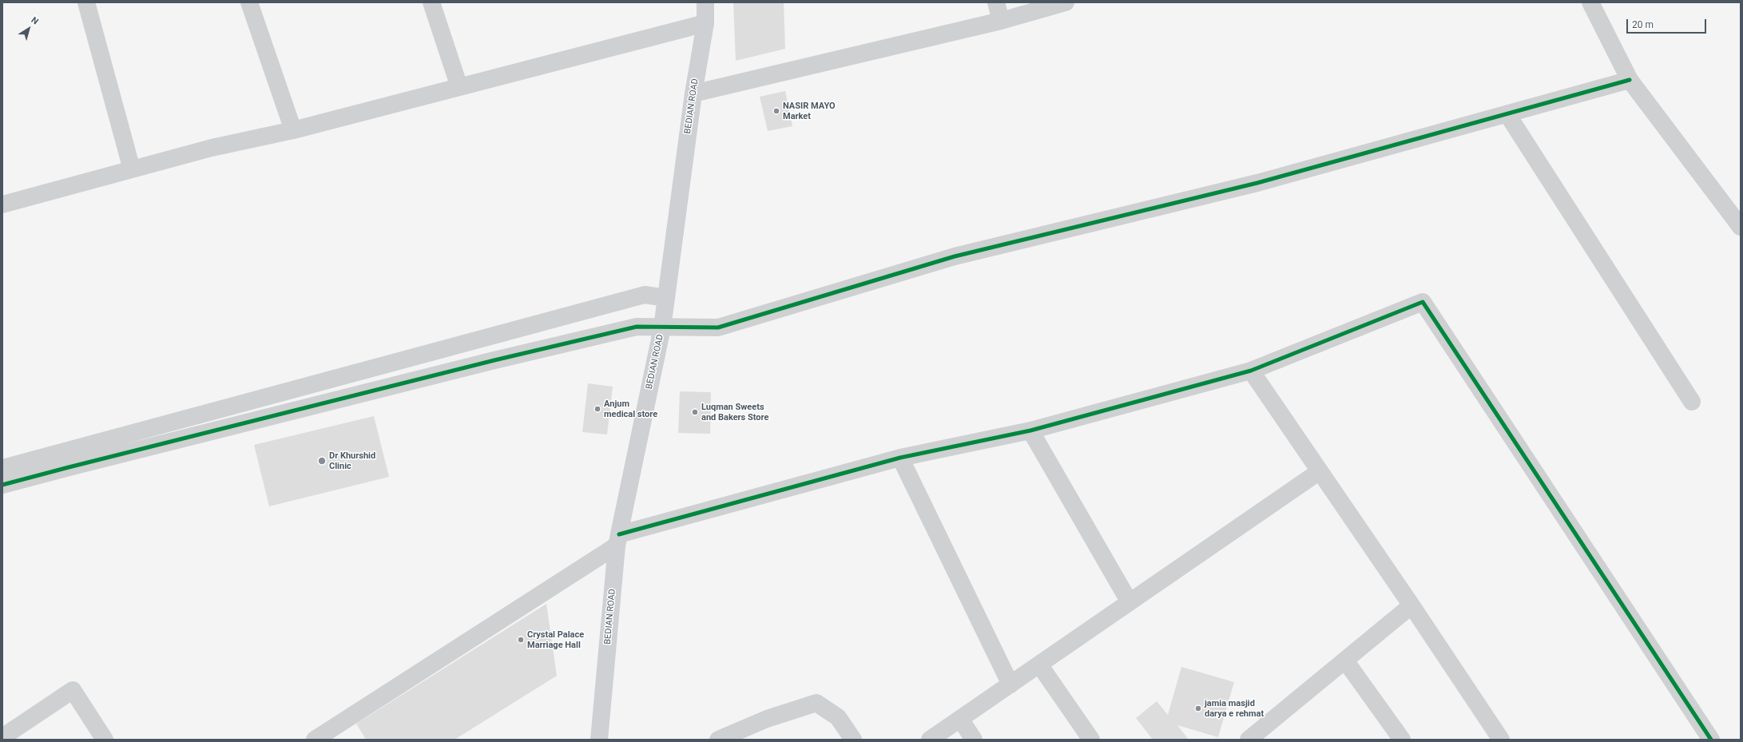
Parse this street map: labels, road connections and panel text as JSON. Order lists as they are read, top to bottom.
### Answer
{
  "streets": {
    "main road": ["BEDIAN ROAD"]
  },
  "places": [
    "NASIR MAYO Market",
    "Anjum medical store",
    "Luqman Sweets and Bakers Store",
    "Dr Khurshid Clinic",
    "Crystal Palace Marriage Hall",
    "jamia masjid darya e rehmat"
  ],
  "scale_bar": "20 m",
  "north": "top right"
}
